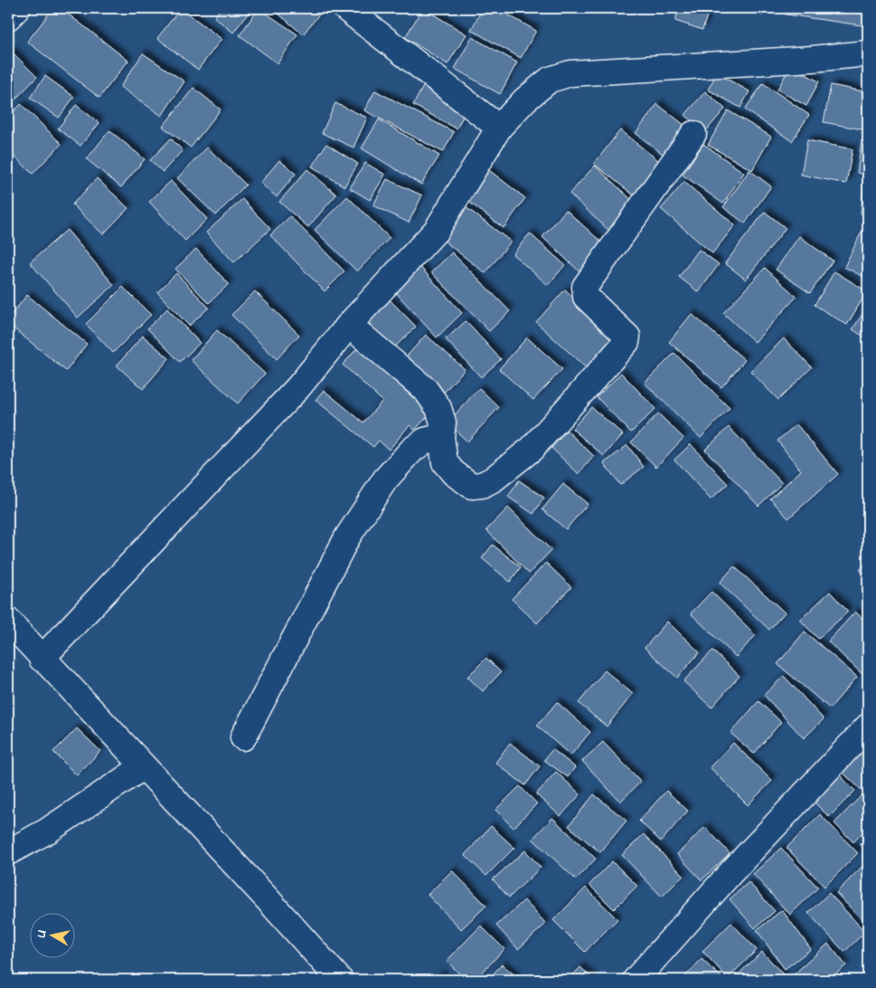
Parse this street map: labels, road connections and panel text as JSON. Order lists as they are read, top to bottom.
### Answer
{
  "north": "left"
}
